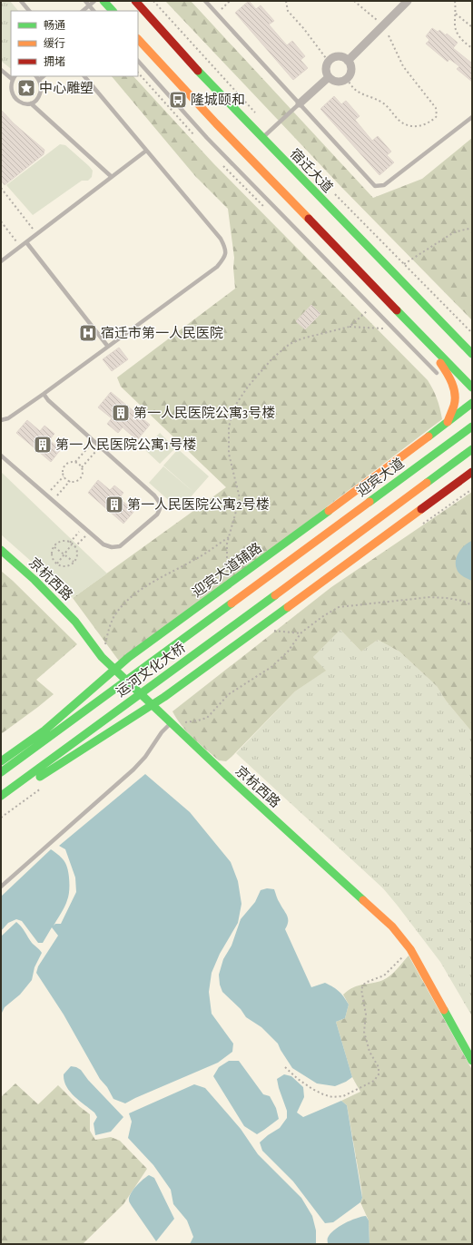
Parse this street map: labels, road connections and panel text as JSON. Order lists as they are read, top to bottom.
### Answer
{
  "streets": {
    "main road": [
      "宿迁大道",
      "迎宾大道",
      "迎宾大道辅路",
      "京杭西路",
      "运河文化大桥"
    ]
  },
  "crossings": [
    ["迎宾大道", "运河文化大桥"]
  ],
  "places": {
    "place": ["中心雕塑"],
    "bus stop": ["隆城颐和"],
    "hospital": ["宿迁市第一人民医院"],
    "building": ["第一人民医院公寓3号楼", "第一人民医院公寓1号楼", "第一人民医院公寓2号楼"]
  },
  "legend": ["畅通", "缓行", "拥堵"]
}
